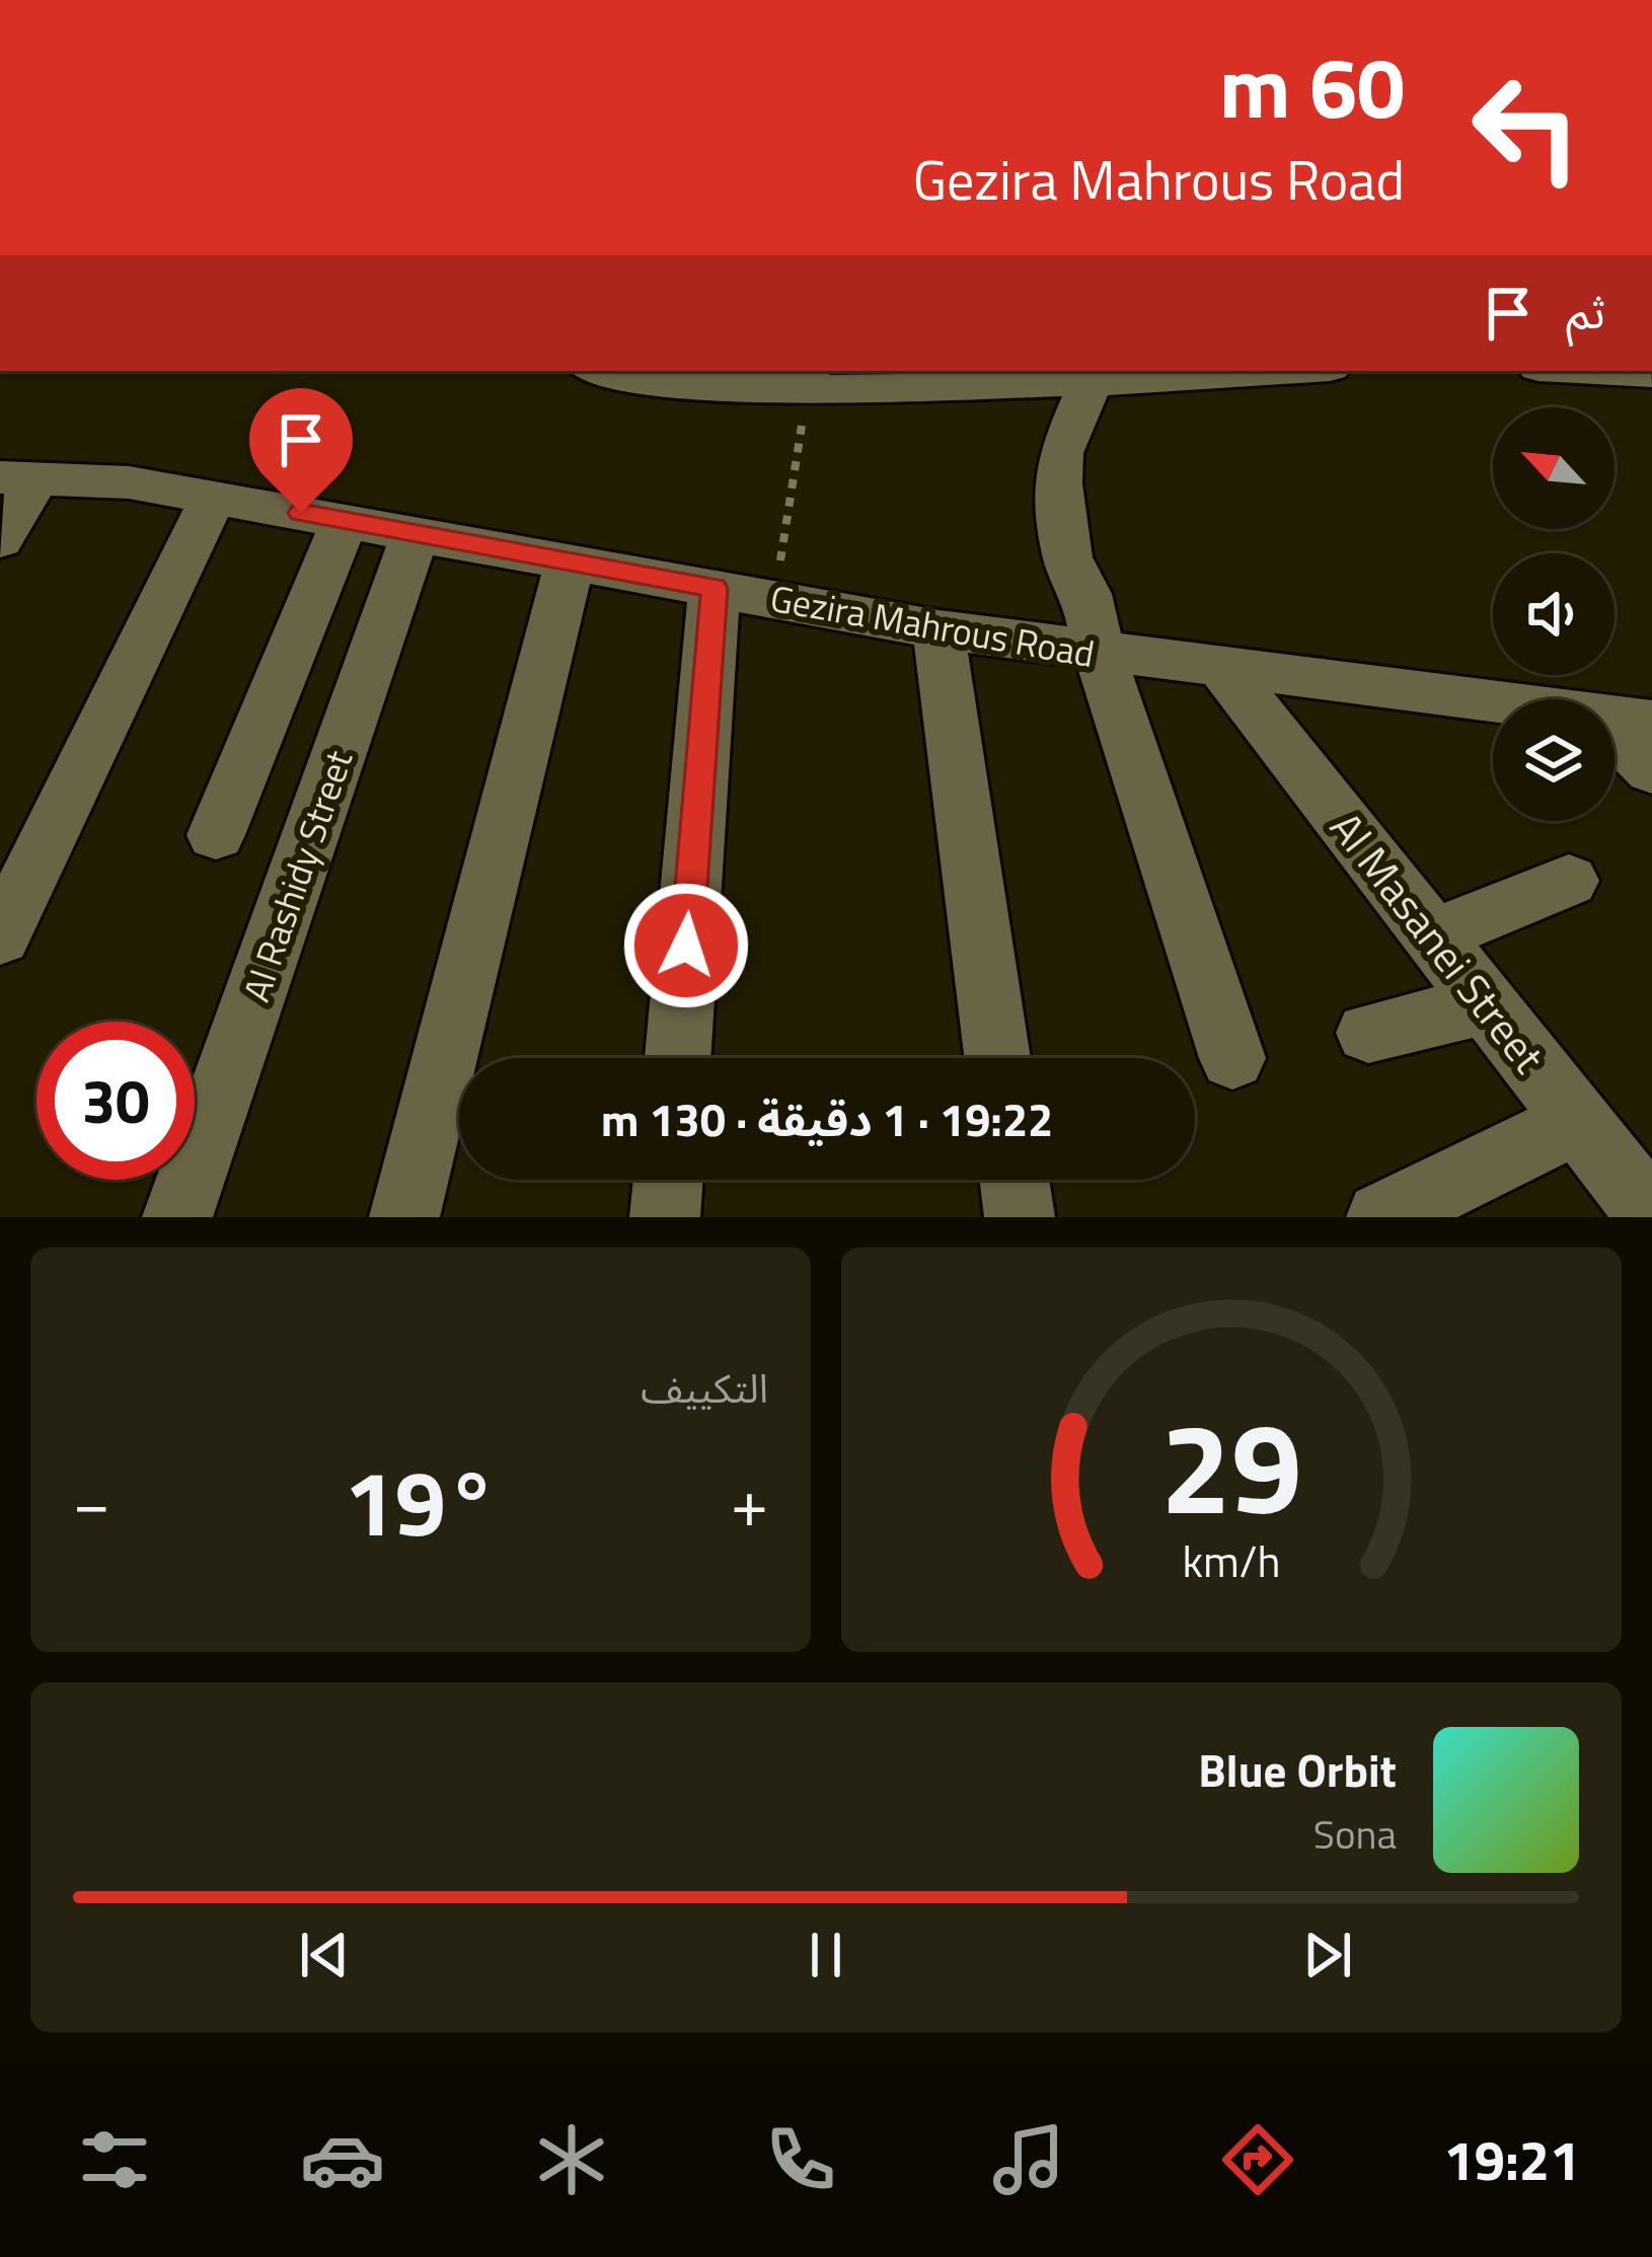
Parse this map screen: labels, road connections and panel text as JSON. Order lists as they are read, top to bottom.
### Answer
{
  "streets": {
    "street": ["Gezira Mahrous Road", "Al Rashidy Street", "Al Masanei Street"]
  },
  "crossings": [
    ["Gezira Mahrous Road", "Al Rashidy Street"],
    ["Gezira Mahrous Road", "Al Masanei Street"]
  ],
  "north": "top left",
  "page": {
    "turn": ["60 m", "Gezira Mahrous Road"],
    "then": "ثم",
    "limit": "30",
    "trip": "19:22 · 1 دقيقة · 130 m",
    "tile": "التكييف",
    "heat": ["−", "19°", "+"],
    "song": ["Blue Orbit", "Sona"],
    "tabs": "19:21",
    "gauge": ["29", "km/h"]
  }
}
